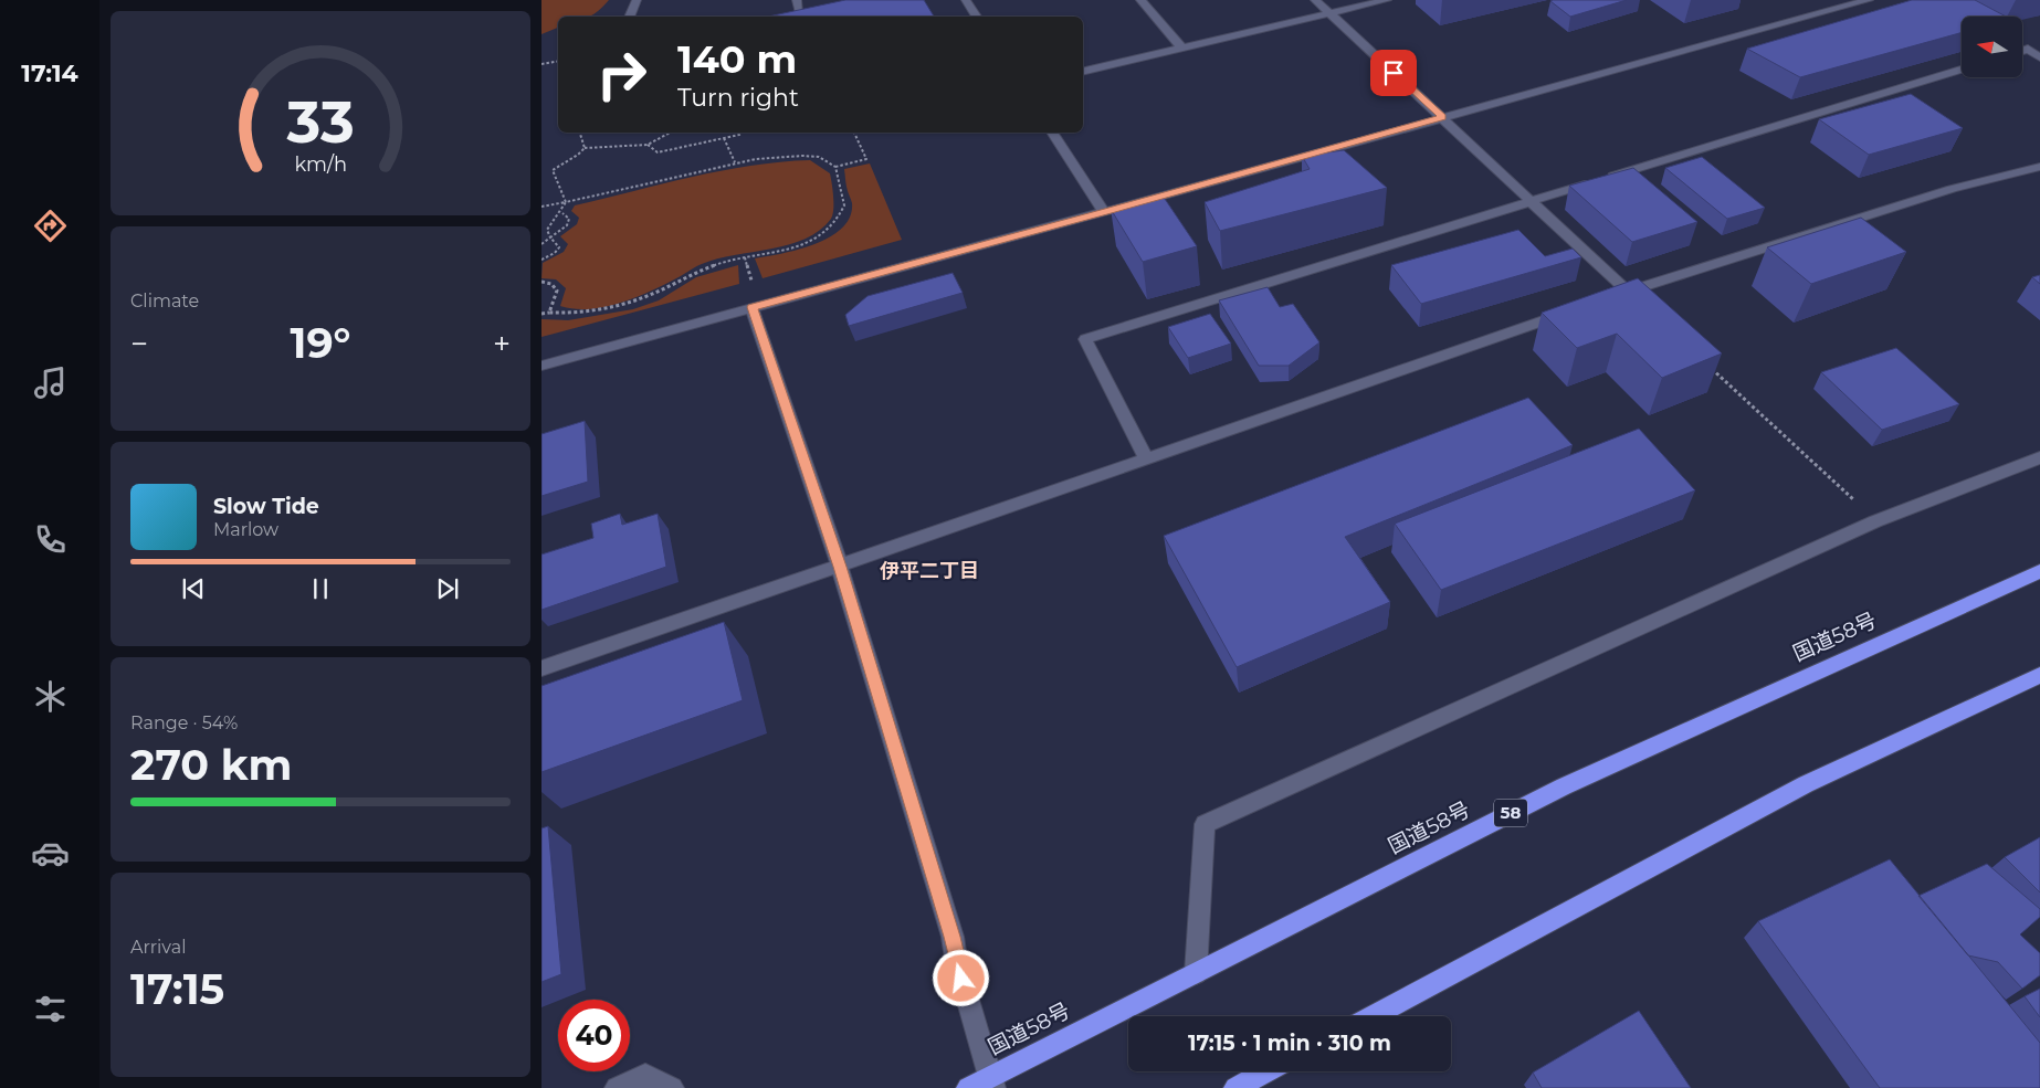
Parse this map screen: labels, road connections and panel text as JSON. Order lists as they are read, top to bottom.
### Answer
{
  "streets": {
    "highway": ["国道58号", "58"]
  },
  "districts": ["伊平二丁目"],
  "north": "left",
  "page": {
    "tabs": "17:14",
    "turn": ["140 m", "Turn right"],
    "tile": [
      "Climate",
      ["Range · 54%", "270 km"],
      ["Arrival", "17:15"]
    ],
    "heat": ["−", "19°", "+"],
    "song": ["Slow Tide", "Marlow"],
    "limit": "40",
    "trip": "17:15 · 1 min · 310 m",
    "gauge": ["33", "km/h"]
  }
}
